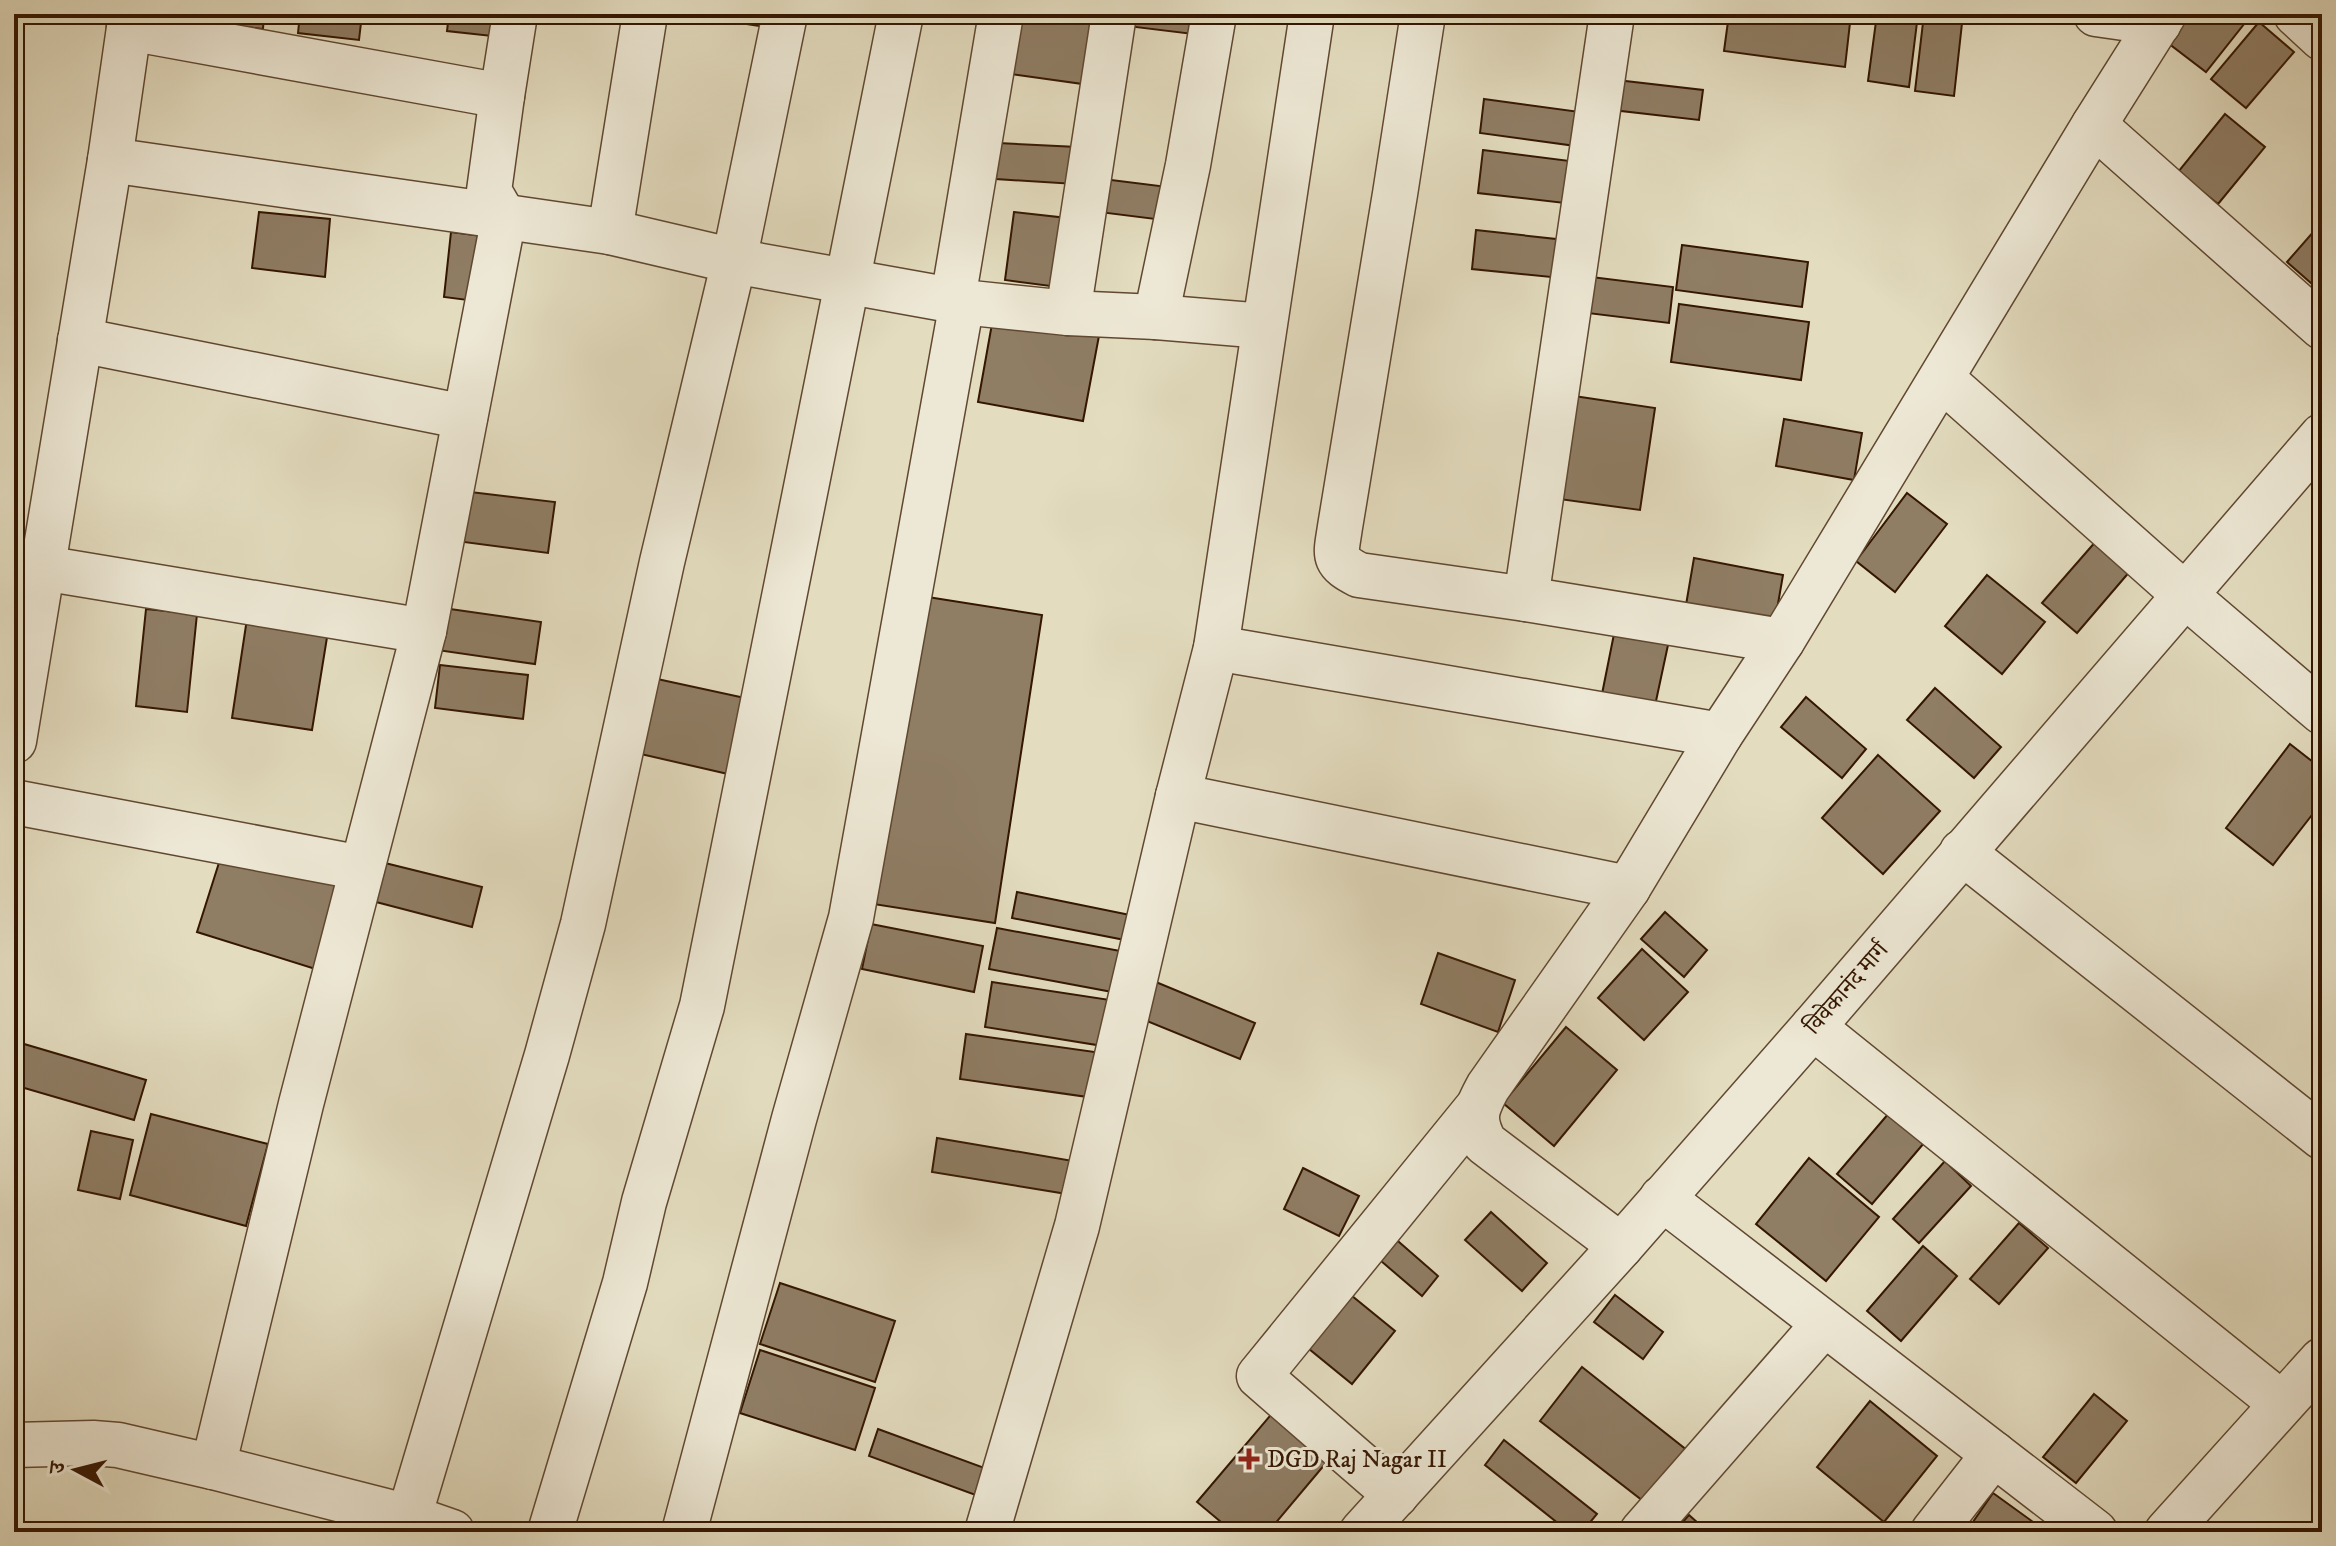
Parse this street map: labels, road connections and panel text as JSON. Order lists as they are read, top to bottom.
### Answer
{
  "streets": {
    "street": ["विवेकानंद मार्ग"]
  },
  "places": {
    "health": ["DGD Raj Nagar II"]
  },
  "north": "left"
}
